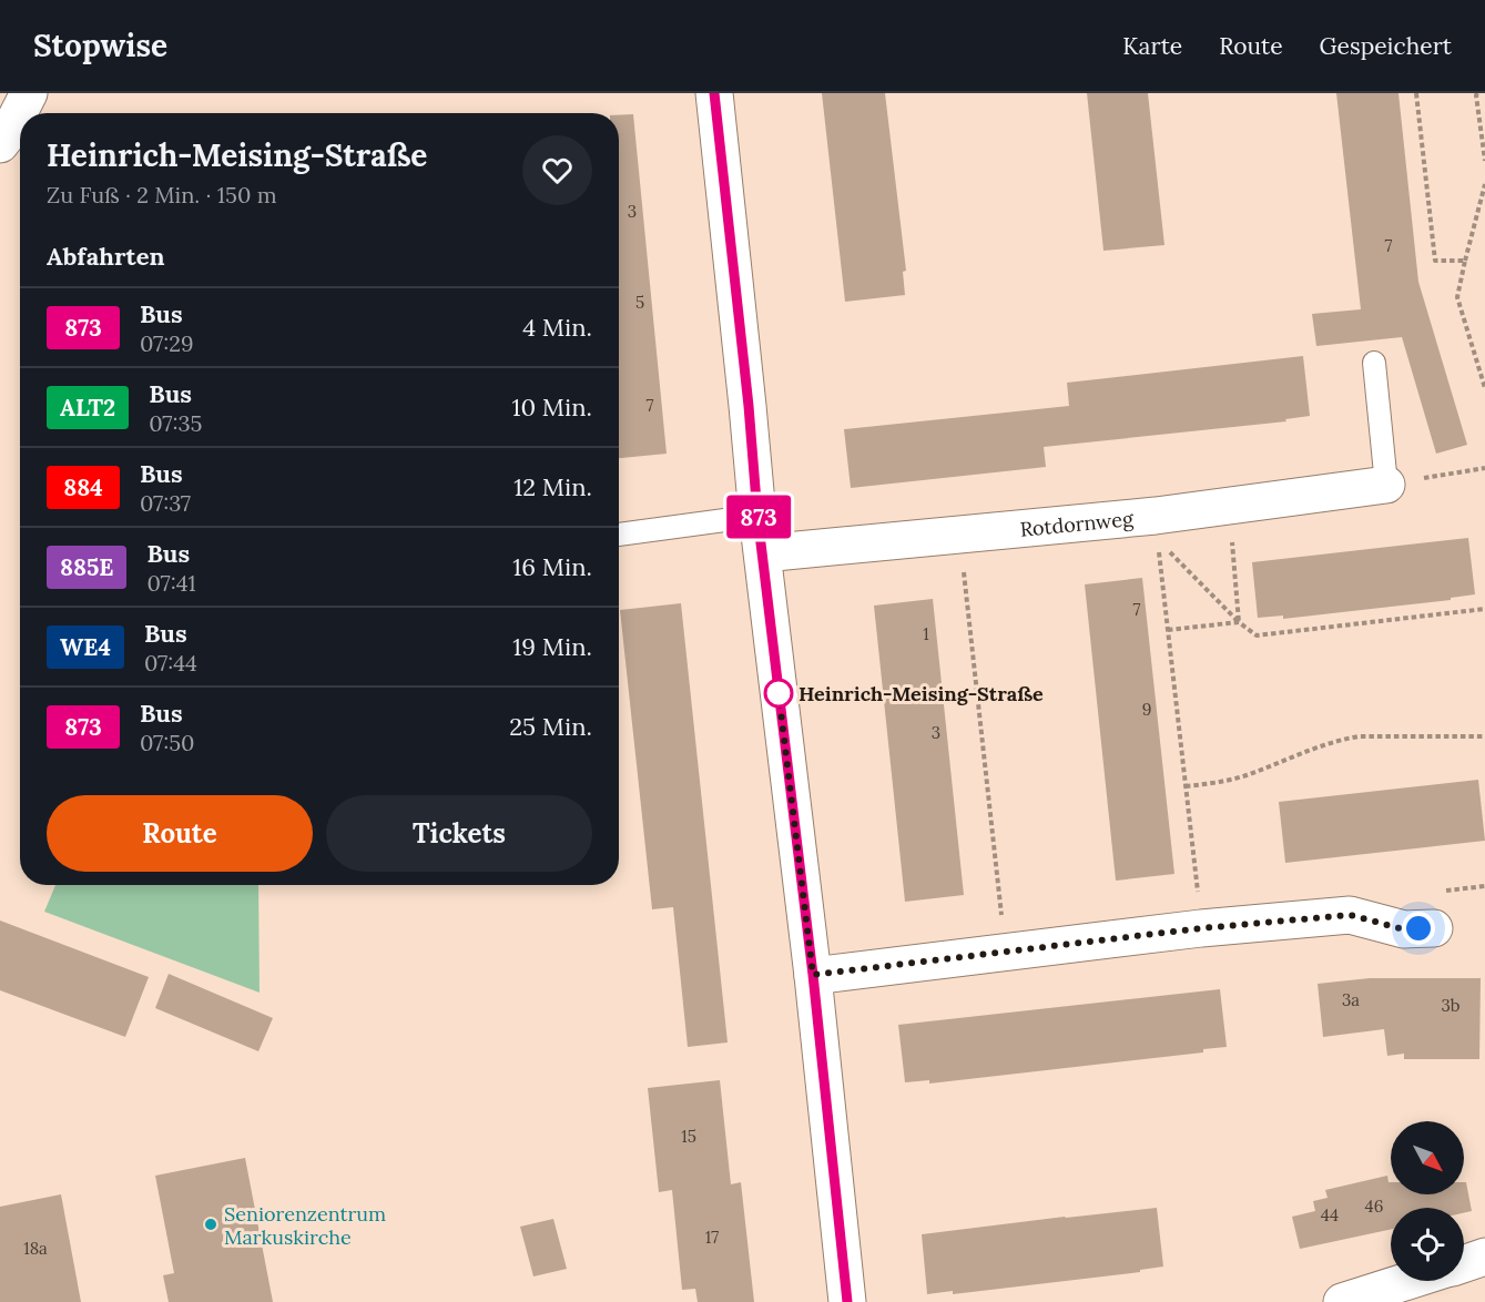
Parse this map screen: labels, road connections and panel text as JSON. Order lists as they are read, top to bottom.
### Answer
{
  "streets": {
    "street": ["Rotdornweg"]
  },
  "places": ["Heinrich-Meising-Straße", "Seniorenzentrum Markuskirche"],
  "lines": ["bus line 873"],
  "house_numbers": [
    "3",
    "7",
    "5",
    "7",
    "7",
    "1",
    "9",
    "3",
    "3a",
    "3b",
    "15",
    "46",
    "44",
    "17",
    "18a"
  ],
  "north": "bottom right",
  "page": {
    "header": "Stopwise",
    "nav": ["Karte", "Route", "Gespeichert"],
    "on_map": "873",
    "heading": [
      ["Heinrich-Meising-Straße", "Zu Fuß · 2 Min. · 150 m"],
      "Abfahrten"
    ],
    "list": [
      {
        "mark": "873",
        "name": "Bus",
        "note": "07:29",
        "value": "4 Min."
      },
      {
        "mark": "ALT2",
        "name": "Bus",
        "note": "07:35",
        "value": "10 Min."
      },
      {
        "mark": "884",
        "name": "Bus",
        "note": "07:37",
        "value": "12 Min."
      },
      {
        "mark": "885E",
        "name": "Bus",
        "note": "07:41",
        "value": "16 Min."
      },
      {
        "mark": "WE4",
        "name": "Bus",
        "note": "07:44",
        "value": "19 Min."
      },
      {
        "mark": "873",
        "name": "Bus",
        "note": "07:50",
        "value": "25 Min."
      }
    ],
    "buttons": ["Route", "Tickets"]
  }
}
